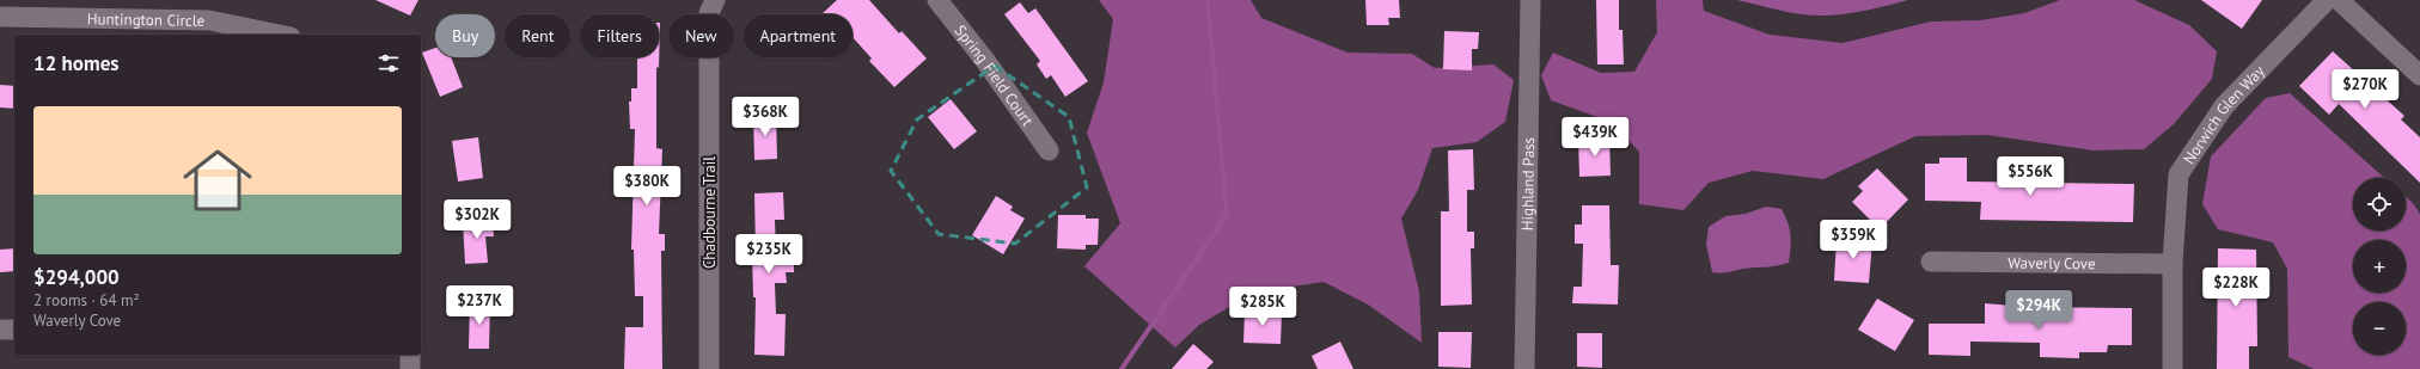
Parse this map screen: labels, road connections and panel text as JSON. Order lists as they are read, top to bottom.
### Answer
{
  "streets": {
    "street": [
      "Huntington Circle",
      "Spring Field Court",
      "Norwich Glen Way",
      "Highland Pass",
      "Chadbourne Trail",
      "Waverly Cove"
    ]
  },
  "crossings": [
    ["Norwich Glen Way", "Waverly Cove"]
  ],
  "page": {
    "chip": [
      "Buy",
      "Rent",
      "Filters",
      "New",
      "Apartment"
    ],
    "heading": "12 homes",
    "price": [
      "$270K",
      "$368K",
      "$439K",
      "$556K",
      "$380K",
      "$302K",
      "$359K",
      "$235K",
      "$228K",
      "$237K",
      "$285K",
      "$294K"
    ],
    "list": [
      {
        "name": "$294,000",
        "note": "2 rooms · 64 m² · Waverly Cove"
      }
    ],
    "map_buttons": ["+", "−"]
  }
}
